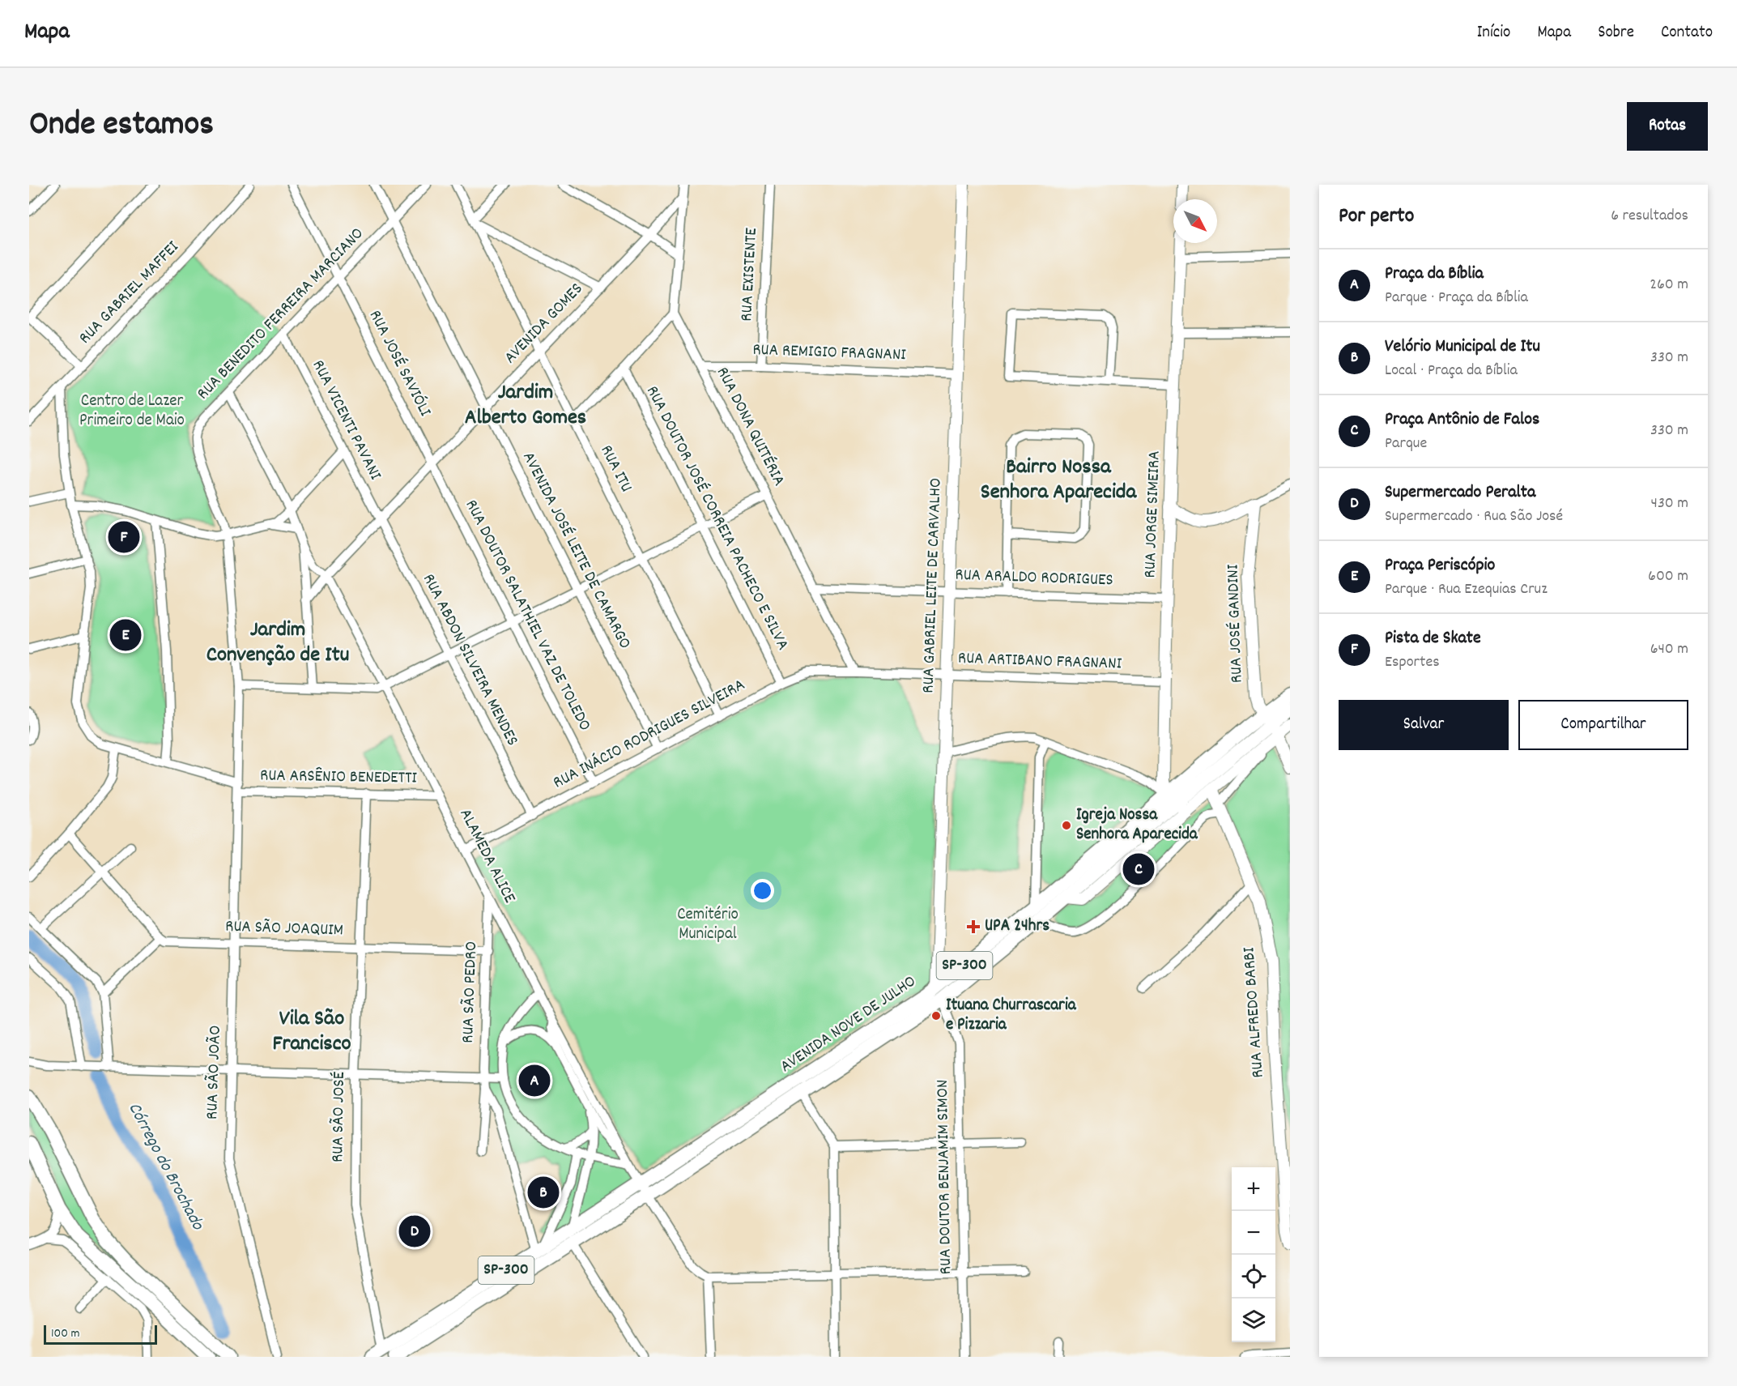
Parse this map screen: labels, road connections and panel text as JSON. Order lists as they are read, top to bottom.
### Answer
{
  "streets": {
    "main road": ["SP-300", "AVENIDA NOVE DE JULHO"],
    "street": [
      "RUA EXISTENTE",
      "RUA GABRIEL MAFFEI",
      "RUA BENEDITO FERREIRA MARCIANO",
      "AVENIDA GOMES",
      "RUA REMIGIO FRAGNANI",
      "RUA JOSÉ SAVIÓLI",
      "RUA VICENTI PAVANI",
      "RUA DONA QUITÉRIA",
      "RUA ITU",
      "RUA JORGE SIMEIRA",
      "RUA DOUTOR JOSÉ CORREIA PACHECO E SILVA",
      "AVENIDA JOSÉ LEITE DE CAMARGO",
      "RUA ARALDO RODRIGUES",
      "RUA GABRIEL LEITE DE CARVALHO",
      "RUA DOUTOR SALATHIEL VAZ DE TOLEDO",
      "RUA JOSÉ GANDINI",
      "RUA ABDON SILVEIRA MENDES",
      "RUA ARTIBANO FRAGNANI",
      "RUA INÁCIO RODRIGUES SILVEIRA",
      "RUA ARSÊNIO BENEDETTI",
      "ALAMEDA ALICE",
      "RUA SÃO JOAQUIM",
      "RUA SÃO PEDRO",
      "RUA ALFREDO BARBI",
      "RUA SÃO JOÃO",
      "RUA SÃO JOSÉ",
      "RUA DOUTOR BENJAMIM SIMON"
    ]
  },
  "crossings": [
    ["RUA EXISTENTE", "RUA REMIGIO FRAGNANI"],
    ["RUA BENEDITO FERREIRA MARCIANO", "RUA JOSÉ SAVIÓLI"],
    ["RUA BENEDITO FERREIRA MARCIANO", "RUA VICENTI PAVANI"],
    ["RUA BENEDITO FERREIRA MARCIANO", "AVENIDA JOSÉ LEITE DE CAMARGO"],
    ["RUA BENEDITO FERREIRA MARCIANO", "RUA SÃO JOÃO"],
    ["AVENIDA GOMES", "RUA JOSÉ SAVIÓLI"],
    ["AVENIDA GOMES", "RUA VICENTI PAVANI"],
    ["AVENIDA GOMES", "RUA ITU"],
    ["AVENIDA GOMES", "AVENIDA JOSÉ LEITE DE CAMARGO"],
    ["AVENIDA GOMES", "RUA DOUTOR SALATHIEL VAZ DE TOLEDO"],
    ["AVENIDA GOMES", "RUA ABDON SILVEIRA MENDES"],
    ["AVENIDA GOMES", "ALAMEDA ALICE"],
    ["RUA REMIGIO FRAGNANI", "RUA DONA QUITÉRIA"],
    ["RUA REMIGIO FRAGNANI", "RUA GABRIEL LEITE DE CARVALHO"],
    ["RUA JOSÉ SAVIÓLI", "RUA DOUTOR SALATHIEL VAZ DE TOLEDO"],
    ["RUA VICENTI PAVANI", "RUA ABDON SILVEIRA MENDES"],
    ["RUA DONA QUITÉRIA", "RUA ARALDO RODRIGUES"],
    ["RUA DONA QUITÉRIA", "RUA ARTIBANO FRAGNANI"],
    ["RUA DONA QUITÉRIA", "RUA INÁCIO RODRIGUES SILVEIRA"],
    ["RUA ITU", "RUA INÁCIO RODRIGUES SILVEIRA"],
    ["RUA JORGE SIMEIRA", "RUA ARALDO RODRIGUES"],
    ["RUA JORGE SIMEIRA", "RUA ARTIBANO FRAGNANI"],
    ["RUA JORGE SIMEIRA", "AVENIDA NOVE DE JULHO"],
    ["RUA DOUTOR JOSÉ CORREIA PACHECO E SILVA", "RUA INÁCIO RODRIGUES SILVEIRA"],
    ["AVENIDA JOSÉ LEITE DE CAMARGO", "RUA INÁCIO RODRIGUES SILVEIRA"],
    ["RUA ARALDO RODRIGUES", "RUA GABRIEL LEITE DE CARVALHO"],
    ["RUA GABRIEL LEITE DE CARVALHO", "RUA ARTIBANO FRAGNANI"],
    ["RUA GABRIEL LEITE DE CARVALHO", "AVENIDA NOVE DE JULHO"],
    ["RUA GABRIEL LEITE DE CARVALHO", "RUA DOUTOR BENJAMIM SIMON"],
    ["RUA DOUTOR SALATHIEL VAZ DE TOLEDO", "RUA INÁCIO RODRIGUES SILVEIRA"],
    ["RUA JOSÉ GANDINI", "AVENIDA NOVE DE JULHO"],
    ["RUA ABDON SILVEIRA MENDES", "RUA INÁCIO RODRIGUES SILVEIRA"],
    ["RUA ARTIBANO FRAGNANI", "RUA INÁCIO RODRIGUES SILVEIRA"],
    ["RUA INÁCIO RODRIGUES SILVEIRA", "ALAMEDA ALICE"],
    ["RUA ARSÊNIO BENEDETTI", "ALAMEDA ALICE"],
    ["RUA ARSÊNIO BENEDETTI", "RUA SÃO JOÃO"],
    ["RUA ARSÊNIO BENEDETTI", "RUA SÃO JOSÉ"],
    ["ALAMEDA ALICE", "SP-300"],
    ["ALAMEDA ALICE", "RUA SÃO PEDRO"],
    ["ALAMEDA ALICE", "AVENIDA NOVE DE JULHO"],
    ["RUA SÃO JOAQUIM", "RUA SÃO PEDRO"],
    ["RUA SÃO JOAQUIM", "RUA SÃO JOÃO"],
    ["RUA SÃO JOAQUIM", "RUA SÃO JOSÉ"],
    ["SP-300", "RUA SÃO PEDRO"],
    ["SP-300", "AVENIDA NOVE DE JULHO"],
    ["SP-300", "RUA SÃO JOSÉ"],
    ["AVENIDA NOVE DE JULHO", "RUA DOUTOR BENJAMIM SIMON"]
  ],
  "districts": [
    "Jardim Alberto Gomes",
    "Bairro Nossa Senhora Aparecida",
    "Jardim Convenção de Itu",
    "Vila São Francisco"
  ],
  "water": ["Córrego do Brochado"],
  "parks": ["Centro de Lazer Primeiro de Maio", "Cemitério Municipal"],
  "places": {
    "other": ["Igreja Nossa Senhora Aparecida", "Ituana Churrascaria e Pizzaria"],
    "health": ["UPA 24hrs"]
  },
  "scale_bar": "100 m",
  "north": "bottom right",
  "page": {
    "header": "Mapa",
    "nav": [
      "Início",
      "Mapa",
      "Sobre",
      "Contato"
    ],
    "title": "Onde estamos",
    "buttons": [
      "Rotas",
      ["Salvar", "Compartilhar"]
    ],
    "heading": ["Por perto", "6 resultados"],
    "list": [
      {
        "mark": "A",
        "name": "Praça da Bíblia",
        "note": "Parque · Praça da Bíblia",
        "value": "260 m"
      },
      {
        "mark": "B",
        "name": "Velório Municipal de Itu",
        "note": "Local · Praça da Bíblia",
        "value": "330 m"
      },
      {
        "mark": "C",
        "name": "Praça Antônio de Falos",
        "note": "Parque",
        "value": "330 m"
      },
      {
        "mark": "D",
        "name": "Supermercado Peralta",
        "note": "Supermercado · Rua São José",
        "value": "430 m"
      },
      {
        "mark": "E",
        "name": "Praça Periscópio",
        "note": "Parque · Rua Ezequias Cruz",
        "value": "600 m"
      },
      {
        "mark": "F",
        "name": "Pista de Skate",
        "note": "Esportes",
        "value": "640 m"
      }
    ],
    "pins": [
      "F",
      "E",
      "C",
      "A",
      "B",
      "D"
    ],
    "map_buttons": ["+", "−"],
    "scale": "100 m"
  }
}
